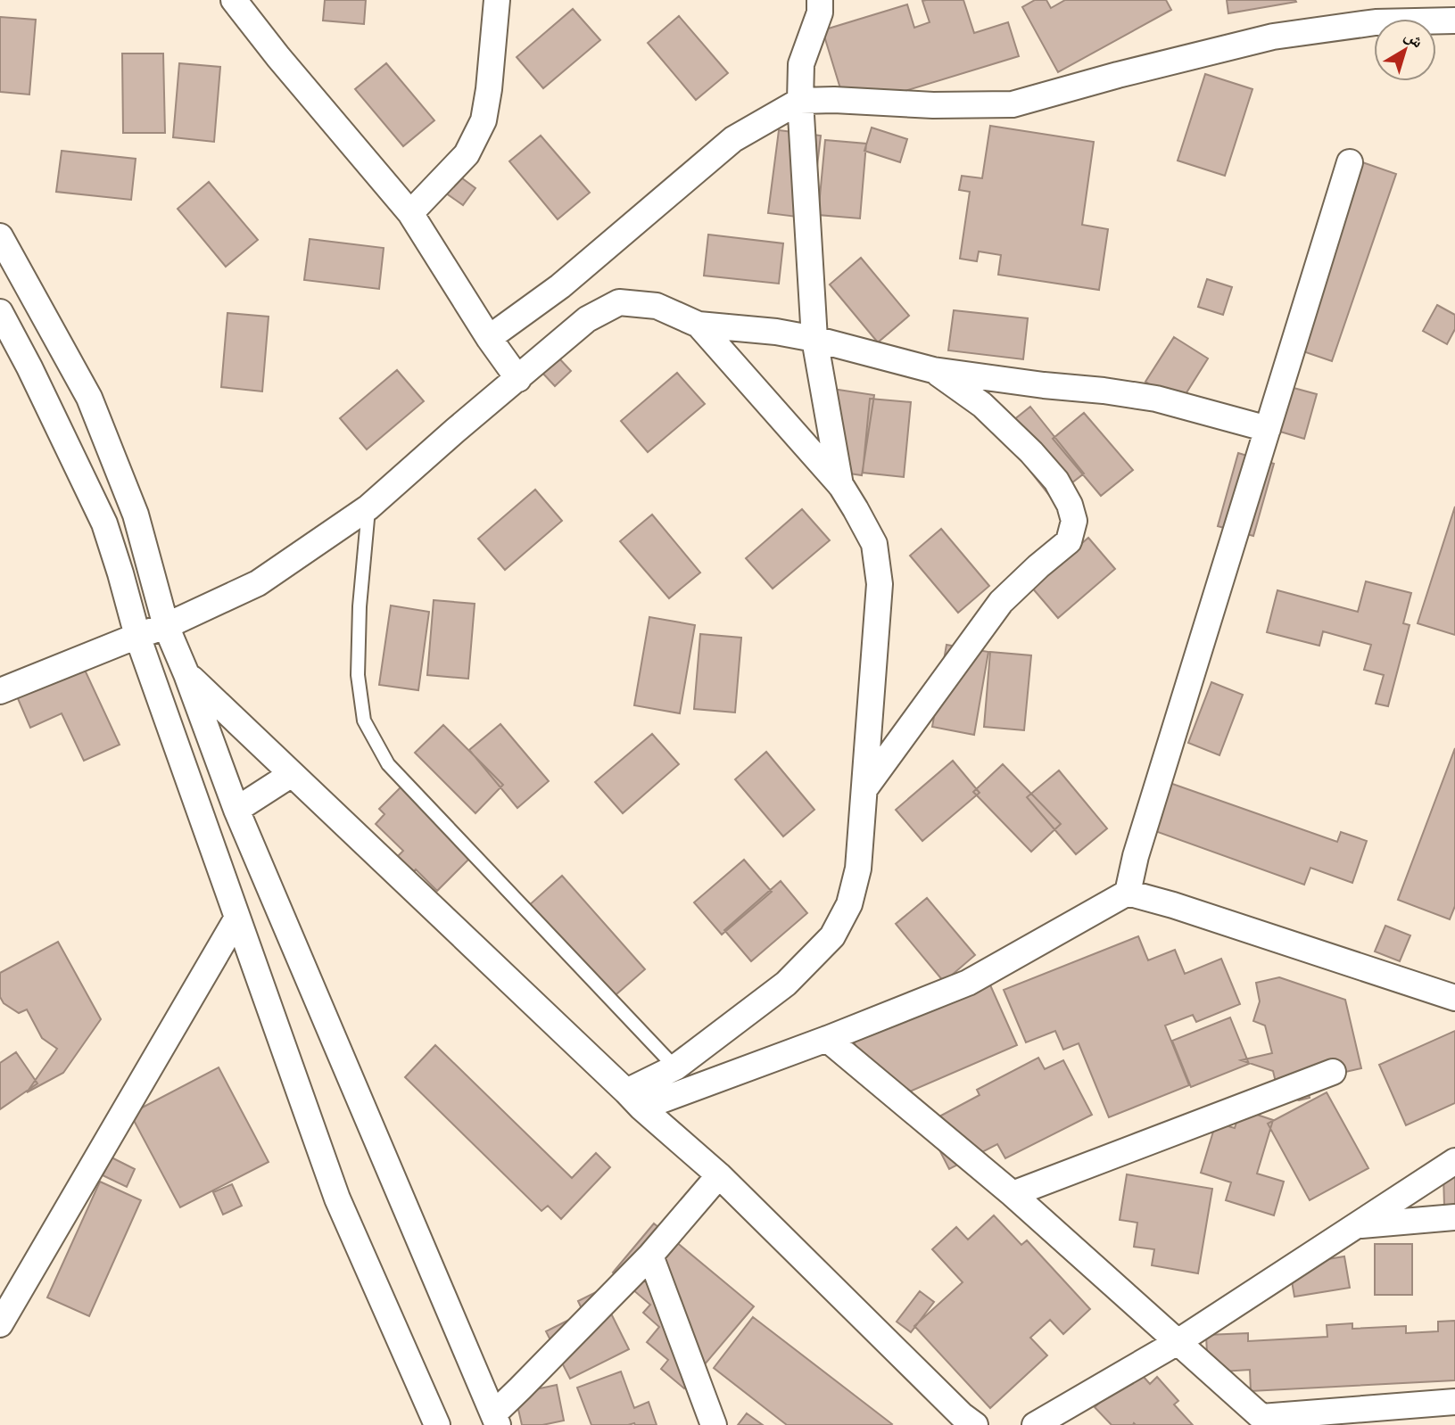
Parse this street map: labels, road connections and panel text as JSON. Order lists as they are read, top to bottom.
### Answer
{
  "north": "top right"
}
